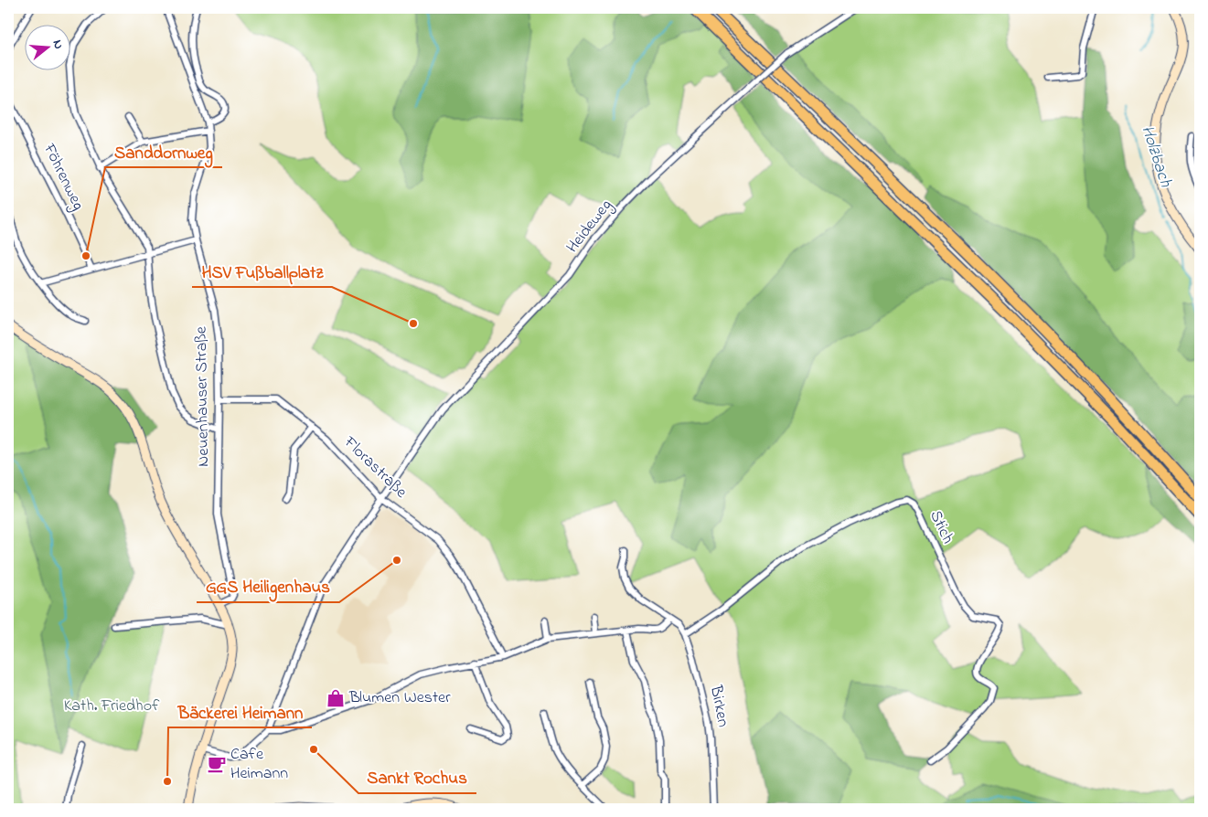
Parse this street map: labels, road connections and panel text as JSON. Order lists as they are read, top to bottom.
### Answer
{
  "streets": {
    "street": [
      "Föhrenweg",
      "Heideweg",
      "Neuenhauser Straße",
      "Florastraße",
      "Stich",
      "Birken"
    ]
  },
  "crossings": [
    ["Heideweg", "Florastraße"],
    ["Neuenhauser Straße", "Florastraße"],
    ["Stich", "Birken"]
  ],
  "water": ["Holzbach"],
  "parks": ["Kath. Friedhof"],
  "places": {
    "other": [
      "Sanddornweg",
      "HSV Fußballplatz",
      "GGS Heiligenhaus",
      "Sankt Rochus",
      "Bäckerei Heimann"
    ],
    "shop": ["Blumen Wester"],
    "cafe": ["Cafe Heimann"]
  },
  "north": "right"
}
